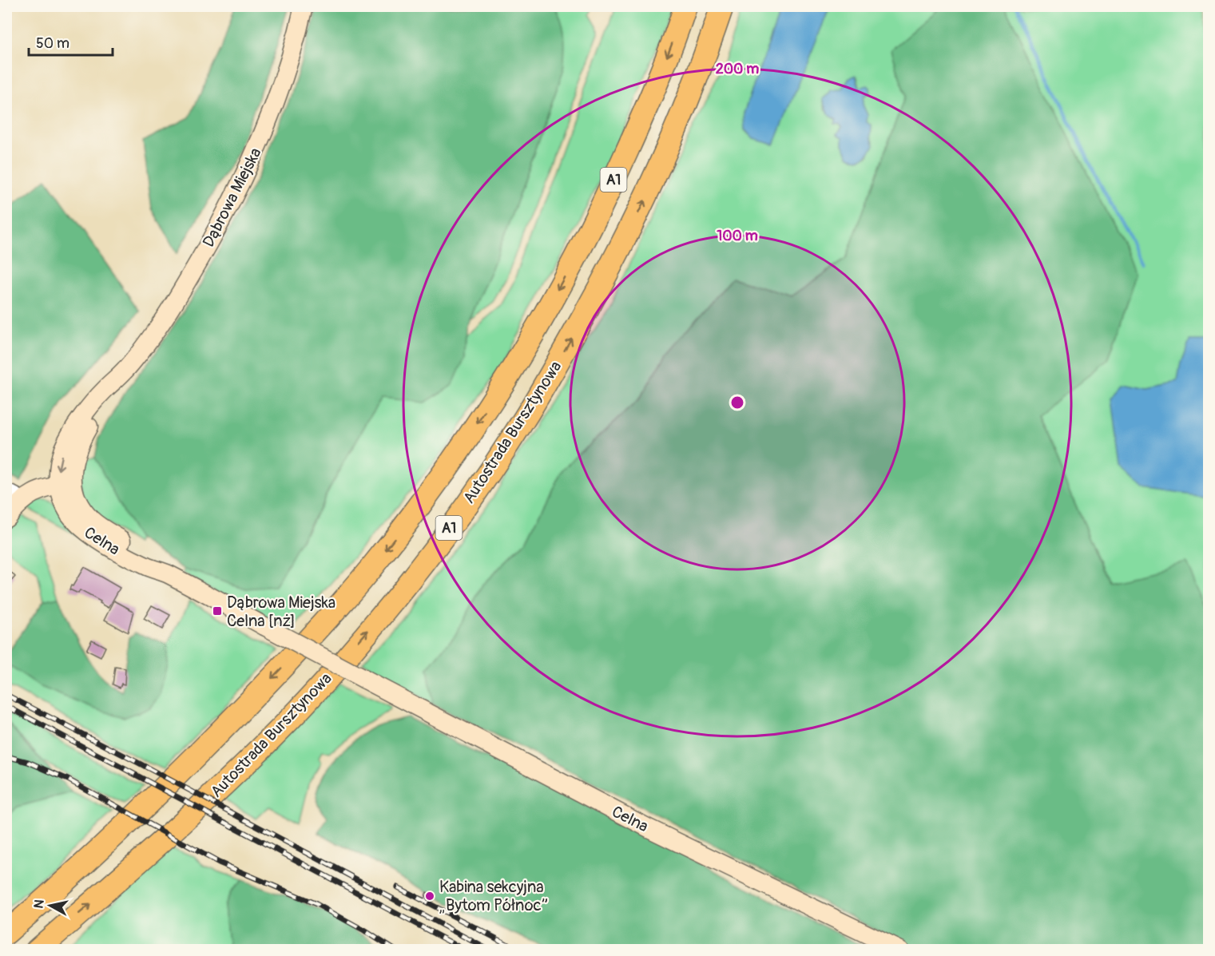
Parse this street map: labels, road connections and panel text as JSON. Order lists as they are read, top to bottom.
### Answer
{
  "streets": {
    "highway": ["A1", "Autostrada Bursztynowa"],
    "street": ["Dąbrowa Miejska", "Celna"]
  },
  "crossings": [
    ["Dąbrowa Miejska", "Celna"]
  ],
  "places": {
    "transit": ["Dąbrowa Miejska Celna [nż]"],
    "other": ["Kabina sekcyjna „Bytom Północ”"]
  },
  "scale_bar": "50 m",
  "north": "left",
  "rings": ["200 m", "100 m"]
}
